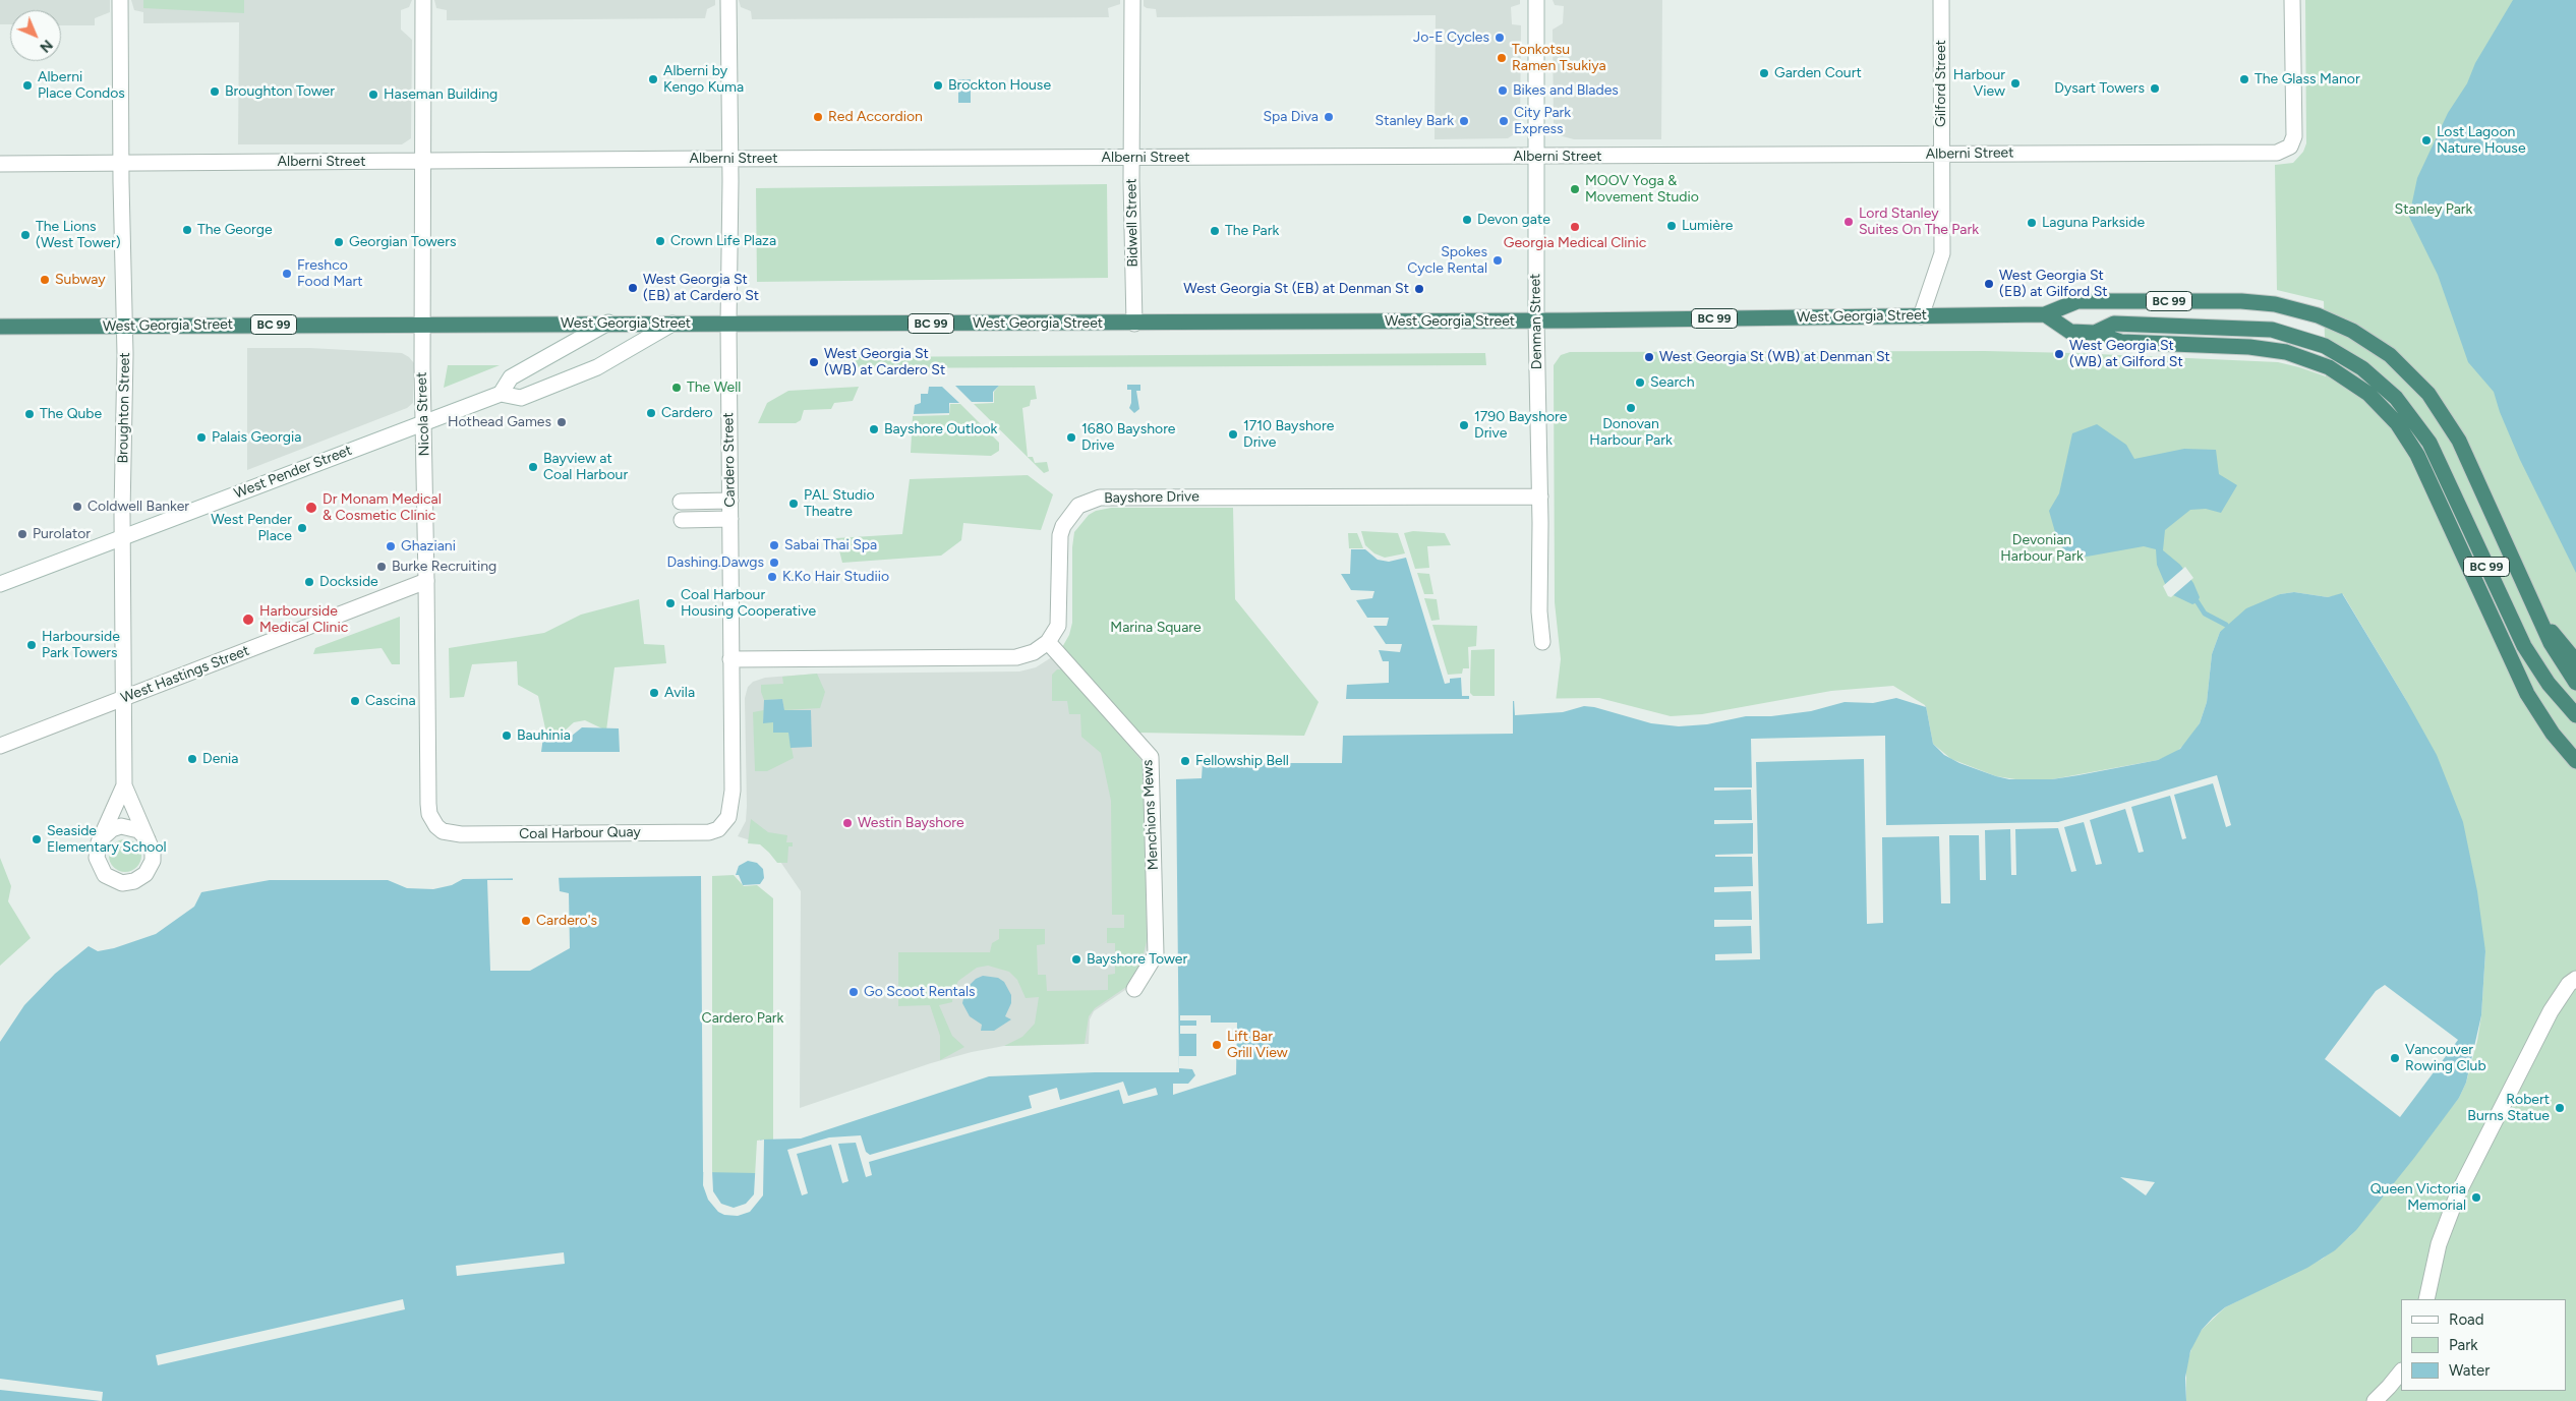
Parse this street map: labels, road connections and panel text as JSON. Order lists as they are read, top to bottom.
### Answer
{
  "streets": {
    "highway": ["BC 99", "West Georgia Street"],
    "street": [
      "Gilford Street",
      "Alberni Street",
      "Bidwell Street",
      "Denman Street",
      "Broughton Street",
      "Nicola Street",
      "Cardero Street",
      "West Pender Street",
      "Bayshore Drive",
      "West Hastings Street",
      "Menchions Mews",
      "Coal Harbour Quay"
    ]
  },
  "crossings": [
    ["Gilford Street", "Alberni Street"],
    ["Gilford Street", "West Georgia Street"],
    ["Alberni Street", "Bidwell Street"],
    ["Alberni Street", "Denman Street"],
    ["Alberni Street", "Broughton Street"],
    ["Alberni Street", "Nicola Street"],
    ["Alberni Street", "Cardero Street"],
    ["Bidwell Street", "West Georgia Street"],
    ["BC 99", "West Georgia Street"],
    ["West Georgia Street", "Denman Street"],
    ["West Georgia Street", "Broughton Street"],
    ["West Georgia Street", "Nicola Street"],
    ["West Georgia Street", "Cardero Street"],
    ["West Georgia Street", "West Pender Street"],
    ["Denman Street", "Bayshore Drive"],
    ["Broughton Street", "West Pender Street"],
    ["Broughton Street", "West Hastings Street"],
    ["Nicola Street", "West Pender Street"],
    ["Nicola Street", "West Hastings Street"],
    ["Nicola Street", "Coal Harbour Quay"],
    ["Cardero Street", "Coal Harbour Quay"],
    ["Bayshore Drive", "Menchions Mews"]
  ],
  "parks": [
    "Stanley Park",
    "Devonian Harbour Park",
    "Marina Square",
    "Cardero Park"
  ],
  "places": [
    "Jo-E Cycles",
    "Tonkotsu Ramen Tsukiya",
    "Garden Court",
    "Alberni by Kengo Kuma",
    "The Glass Manor",
    "Harbour View",
    "Alberni Place Condos",
    "Brockton House",
    "Dysart Towers",
    "Bikes and Blades",
    "Broughton Tower",
    "Haseman Building",
    "Red Accordion",
    "Spa Diva",
    "Stanley Bark",
    "City Park Express",
    "Lost Lagoon Nature House",
    "MOOV Yoga & Movement Studio",
    "Devon gate",
    "Lord Stanley Suites On The Park",
    "Laguna Parkside",
    "Lumière",
    "Georgia Medical Clinic",
    "The George",
    "The Park",
    "The Lions (West Tower)",
    "Crown Life Plaza",
    "Georgian Towers",
    "Spokes Cycle Rental",
    "Freshco Food Mart",
    "Subway",
    "West Georgia St (EB) at Gilford St",
    "West Georgia St (EB) at Cardero St",
    "West Georgia St (EB) at Denman St",
    "West Georgia St (WB) at Gilford St",
    "West Georgia St (WB) at Denman St",
    "West Georgia St (WB) at Cardero St",
    "Search",
    "The Well",
    "Donovan Harbour Park",
    "Cardero",
    "The Qube",
    "Hothead Games",
    "1790 Bayshore Drive",
    "Bayshore Outlook",
    "1710 Bayshore Drive",
    "Palais Georgia",
    "1680 Bayshore Drive",
    "Bayview at Coal Harbour",
    "PAL Studio Theatre",
    "Coldwell Banker",
    "Dr Monam Medical & Cosmetic Clinic",
    "West Pender Place",
    "Purolator",
    "Sabai Thai Spa",
    "Ghaziani",
    "Dashing.Dawgs",
    "Burke Recruiting",
    "K.Ko Hair Studiio",
    "Dockside",
    "Coal Harbour Housing Cooperative",
    "Harbourside Medical Clinic",
    "Harbourside Park Towers",
    "Avila",
    "Cascina",
    "Bauhinia",
    "Denia",
    "Fellowship Bell",
    "Westin Bayshore",
    "Seaside Elementary School",
    "Cardero's",
    "Bayshore Tower",
    "Go Scoot Rentals",
    "Lift Bar Grill View",
    "Vancouver Rowing Club",
    "Robert Burns Statue",
    "Queen Victoria Memorial"
  ],
  "legend": ["Road", "Park", "Water"],
  "north": "bottom right"
}
